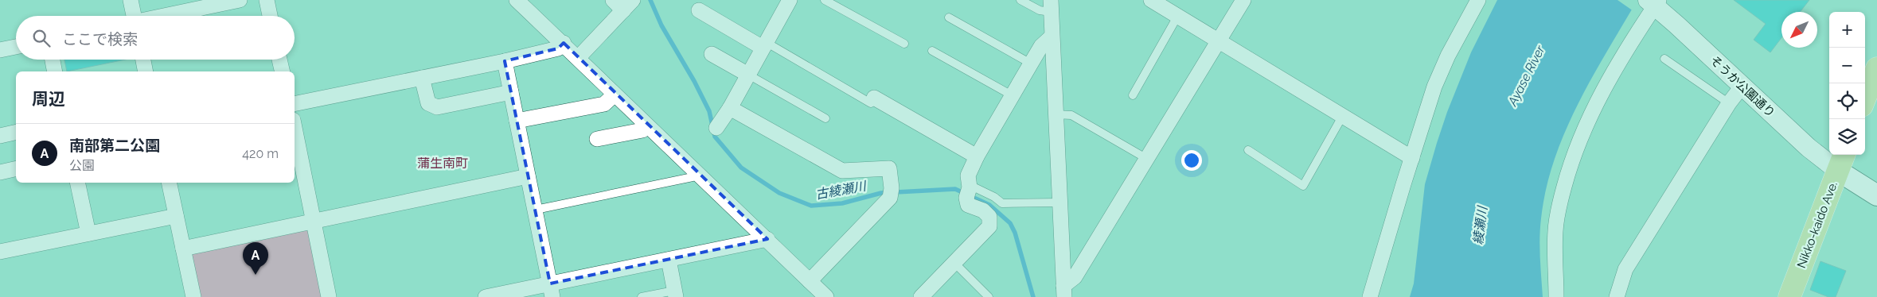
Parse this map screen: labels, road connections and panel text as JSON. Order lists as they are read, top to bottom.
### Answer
{
  "streets": {
    "main road": ["Nikko-kaido Ave."],
    "street": ["そうか公園通り"]
  },
  "crossings": [
    ["そうか公園通り", "Nikko-kaido Ave."]
  ],
  "districts": ["蒲生南町"],
  "water": ["Ayase River", "古綾瀬川", "綾瀬川"],
  "north": "bottom left",
  "page": {
    "map_buttons": ["+", "−"],
    "search": "ここで検索",
    "heading": "周辺",
    "list": [
      {
        "mark": "A",
        "name": "南部第二公園",
        "note": "公園",
        "value": "420 m"
      }
    ],
    "pins": "A"
  }
}
